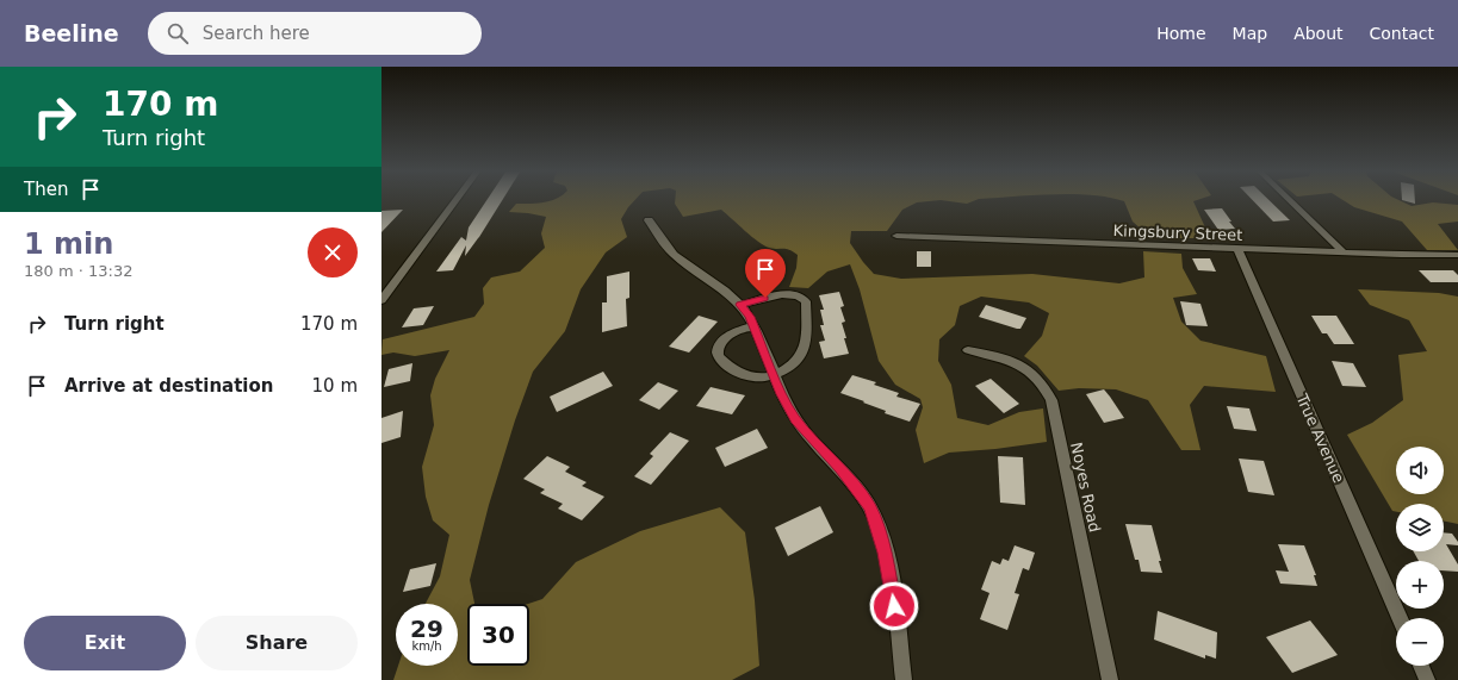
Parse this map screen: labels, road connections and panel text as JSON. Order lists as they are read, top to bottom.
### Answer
{
  "streets": {
    "street": ["Kingsbury Street", "True Avenue", "Noyes Road"]
  },
  "crossings": [
    ["Kingsbury Street", "True Avenue"]
  ],
  "page": {
    "header": "Beeline",
    "search": "Search here",
    "nav": [
      "Home",
      "Map",
      "About",
      "Contact"
    ],
    "turn": ["170 m", "Turn right"],
    "then": "Then",
    "heading": ["1 min", "180 m · 13:32"],
    "list": [
      {
        "name": "Turn right",
        "value": "170 m"
      },
      {
        "name": "Arrive at destination",
        "value": "10 m"
      }
    ],
    "map_buttons": ["+", "−"],
    "speed": "29 km/h",
    "limit": "30",
    "buttons": ["Exit", "Share"]
  }
}
